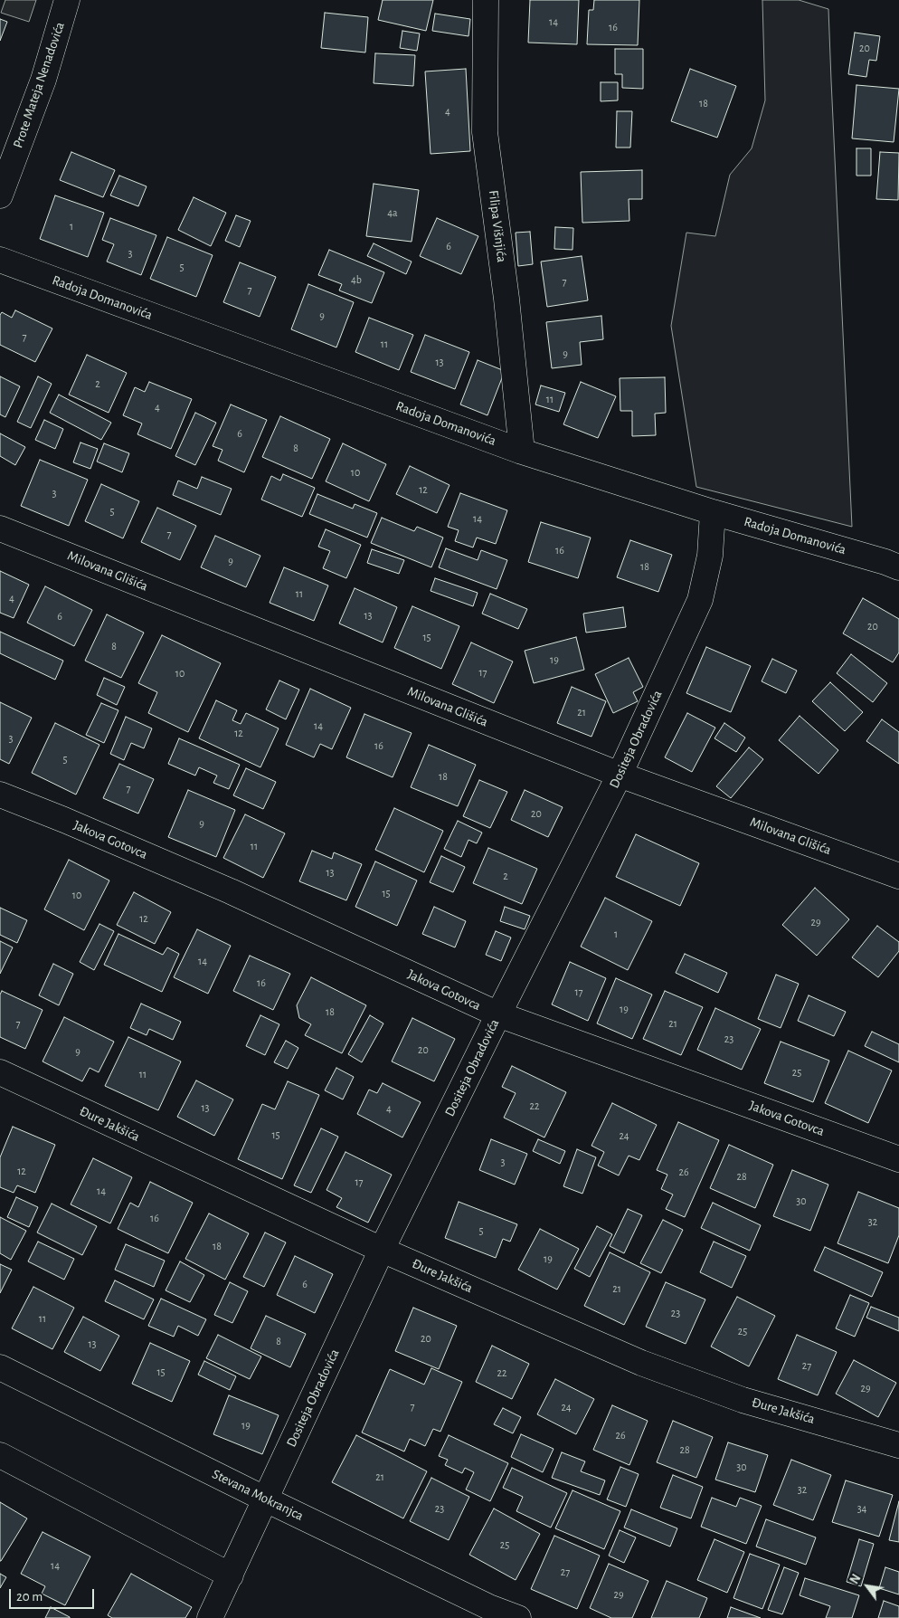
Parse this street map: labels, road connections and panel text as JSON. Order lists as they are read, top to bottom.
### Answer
{
  "streets": {
    "street": [
      "Prote Mateja Nenadovića",
      "Filipa Višnjića",
      "Radoja Domanovića",
      "Milovana Glišića",
      "Dositeja Obradovića",
      "Jakova Gotovca",
      "Đure Jakšića",
      "Stevana Mokranjca"
    ]
  },
  "crossings": [
    ["Filipa Višnjića", "Radoja Domanovića"],
    ["Radoja Domanovića", "Dositeja Obradovića"],
    ["Milovana Glišića", "Dositeja Obradovića"],
    ["Dositeja Obradovića", "Jakova Gotovca"],
    ["Dositeja Obradovića", "Đure Jakšića"],
    ["Dositeja Obradovića", "Stevana Mokranjca"]
  ],
  "house_numbers": [
    "14",
    "16",
    "20",
    "18",
    "4",
    "4a",
    "1",
    "6",
    "3",
    "5",
    "4b",
    "7",
    "7",
    "9",
    "7",
    "11",
    "9",
    "13",
    "2",
    "11",
    "4",
    "6",
    "8",
    "10",
    "12",
    "3",
    "5",
    "14",
    "7",
    "16",
    "9",
    "18",
    "11",
    "4",
    "13",
    "6",
    "20",
    "15",
    "8",
    "19",
    "17",
    "10",
    "21",
    "14",
    "12",
    "3",
    "16",
    "5",
    "18",
    "7",
    "20",
    "9",
    "11",
    "13",
    "2",
    "15",
    "10",
    "12",
    "29",
    "1",
    "14",
    "16",
    "17",
    "19",
    "18",
    "7",
    "21",
    "23",
    "20",
    "9",
    "25",
    "11",
    "22",
    "13",
    "4",
    "15",
    "24",
    "3",
    "12",
    "26",
    "28",
    "17",
    "14",
    "30",
    "16",
    "32",
    "5",
    "18",
    "19",
    "6",
    "21",
    "23",
    "11",
    "25",
    "20",
    "8",
    "13",
    "27",
    "15",
    "22",
    "29",
    "7",
    "24",
    "19",
    "26",
    "28",
    "30",
    "21",
    "32",
    "23",
    "34",
    "25",
    "14",
    "27",
    "29"
  ],
  "scale_bar": "20 m",
  "north": "top left"
}
